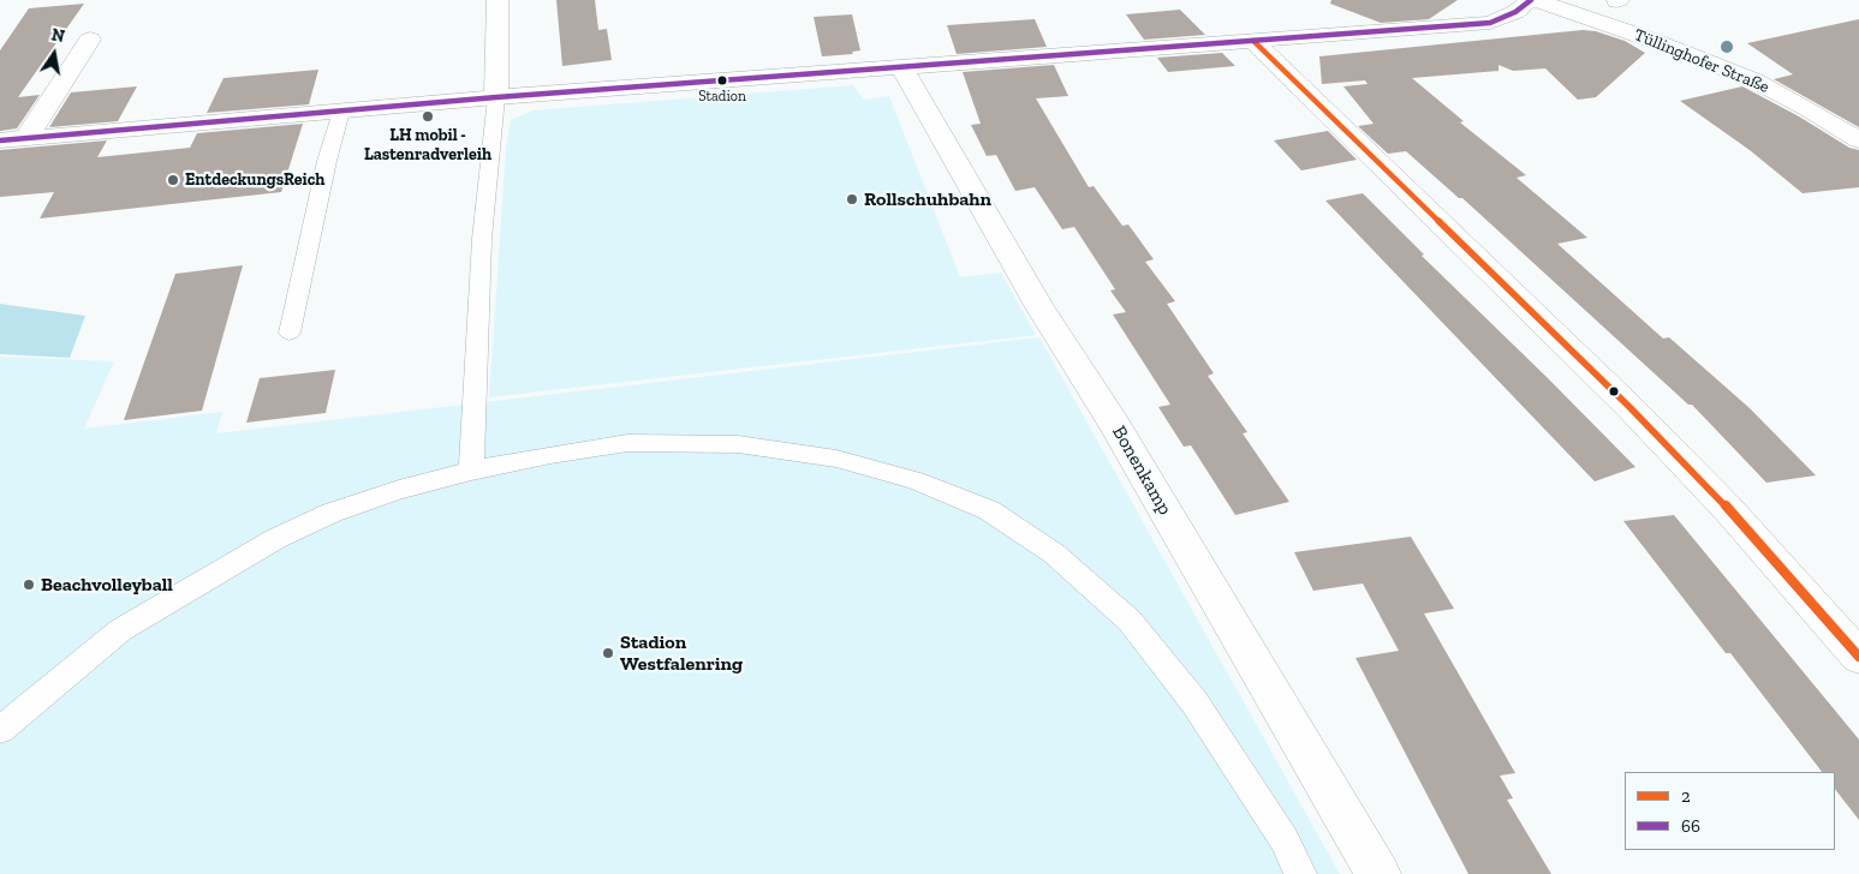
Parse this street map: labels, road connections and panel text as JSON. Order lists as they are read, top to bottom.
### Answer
{
  "streets": {
    "street": ["Tüllinghofer Straße", "Bonenkamp"]
  },
  "places": [
    "Stadion",
    "LH mobil - Lastenradverleih",
    "EntdeckungsReich",
    "Rollschuhbahn",
    "Beachvolleyball",
    "Stadion Westfalenring"
  ],
  "lines": ["transit line 66", "transit line 2"],
  "legend": ["2", "66"],
  "north": "top"
}
